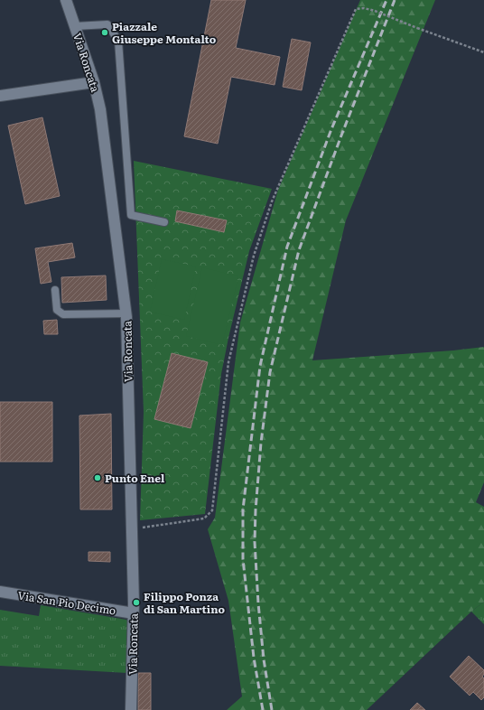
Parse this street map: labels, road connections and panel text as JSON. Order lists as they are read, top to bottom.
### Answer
{
  "streets": {
    "street": ["Via Roncata", "Via San Pio Decimo"]
  },
  "crossings": [
    ["Via Roncata", "Via San Pio Decimo"]
  ],
  "places": ["Piazzale Giuseppe Montalto", "Punto Enel", "Filippo Ponza di San Martino"]
}
